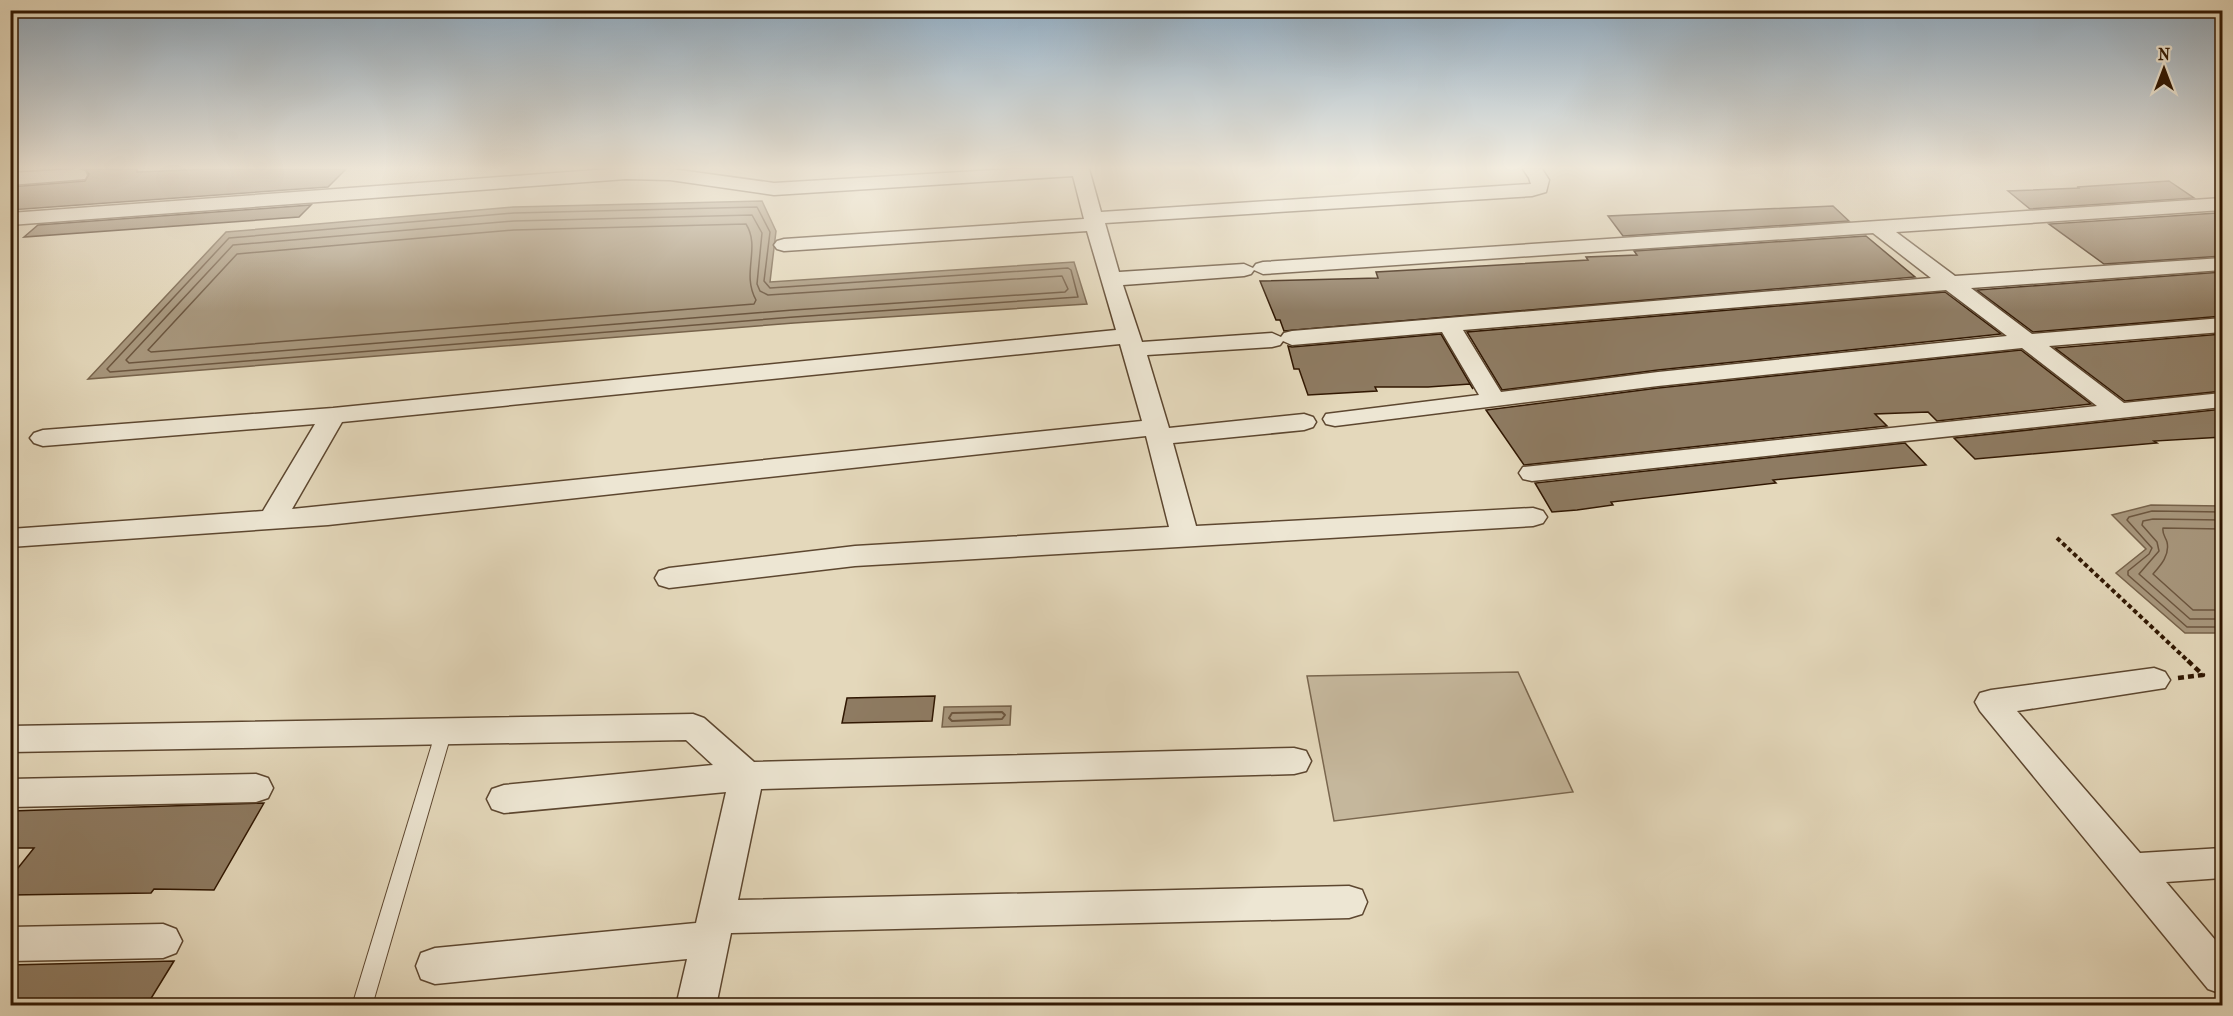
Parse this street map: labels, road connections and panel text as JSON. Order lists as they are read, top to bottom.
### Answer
{
  "north": "top"
}
